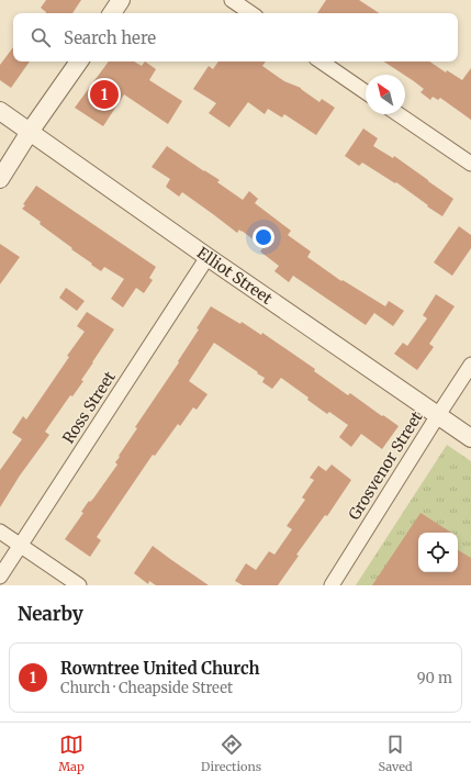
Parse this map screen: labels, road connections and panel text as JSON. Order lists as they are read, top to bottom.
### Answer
{
  "streets": {
    "street": ["Elliot Street", "Ross Street", "Grosvenor Street"]
  },
  "crossings": [
    ["Elliot Street", "Ross Street"],
    ["Elliot Street", "Grosvenor Street"]
  ],
  "north": "top left",
  "page": {
    "search": "Search here",
    "pins": "1",
    "heading": "Nearby",
    "list": [
      {
        "mark": "1",
        "name": "Rowntree United Church",
        "note": "Church · Cheapside Street",
        "value": "90 m"
      }
    ],
    "nav": ["Map", "Directions", "Saved"]
  }
}
